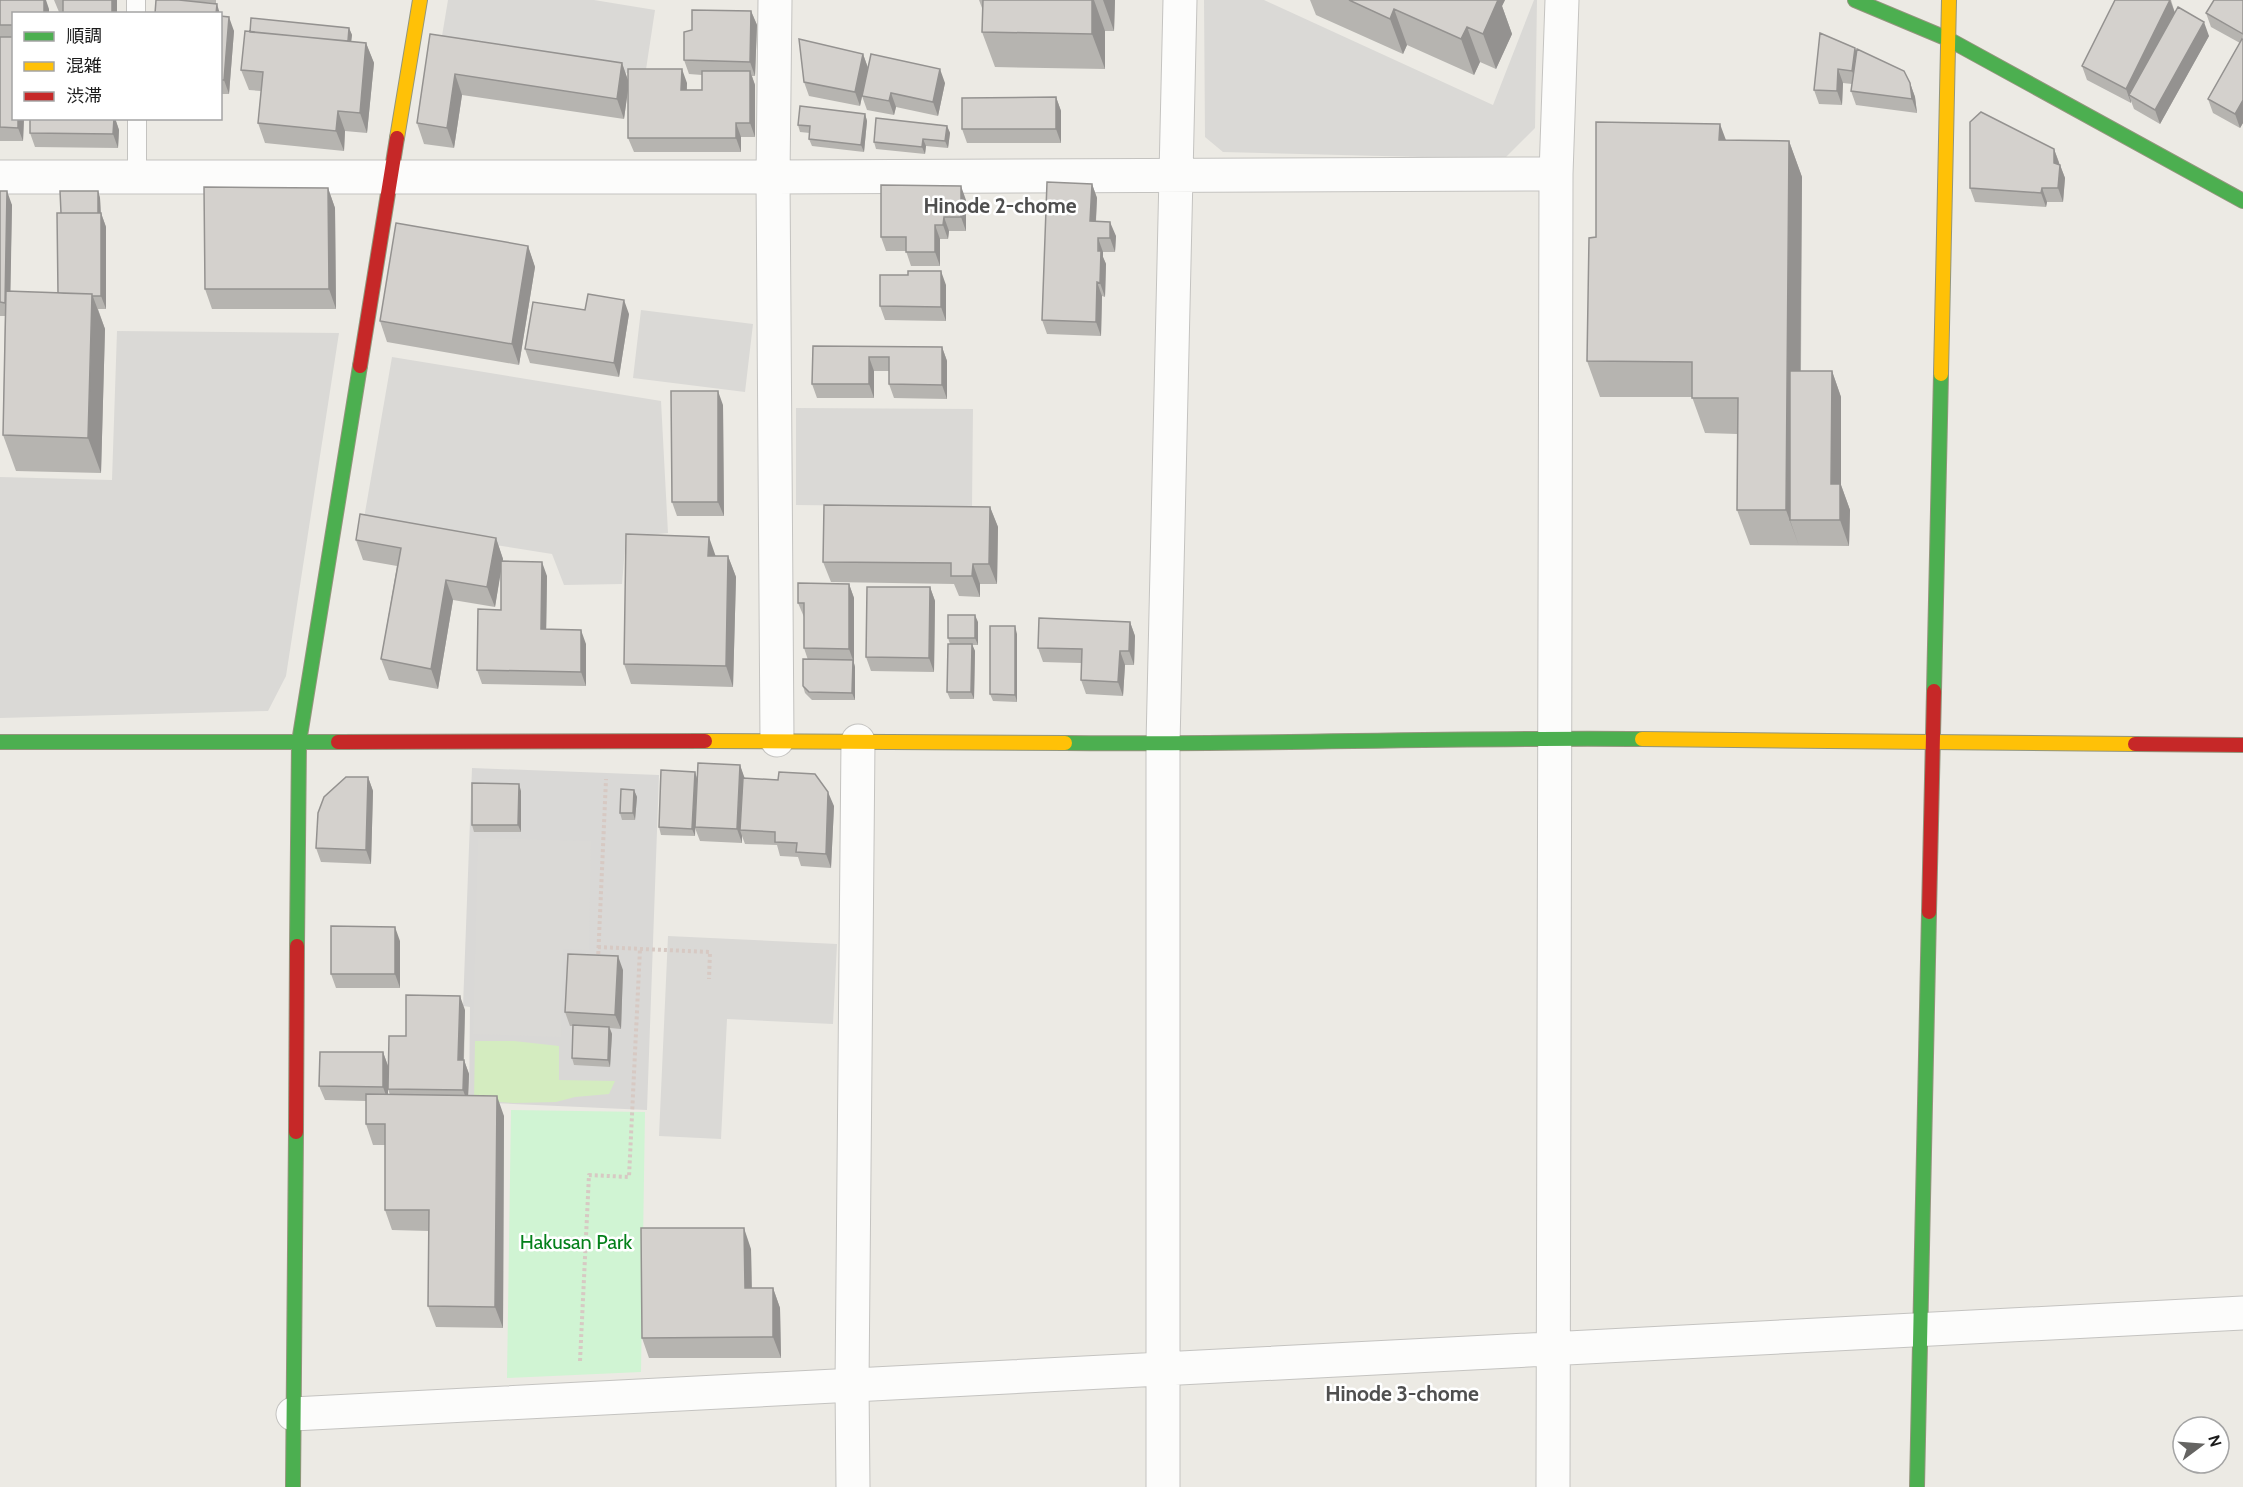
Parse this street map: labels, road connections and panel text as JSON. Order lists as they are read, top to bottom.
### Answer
{
  "districts": ["Hinode 2-chome", "Hinode 3-chome"],
  "parks": ["Hakusan Park"],
  "legend": ["順調", "混雑", "渋滞"],
  "north": "right"
}
